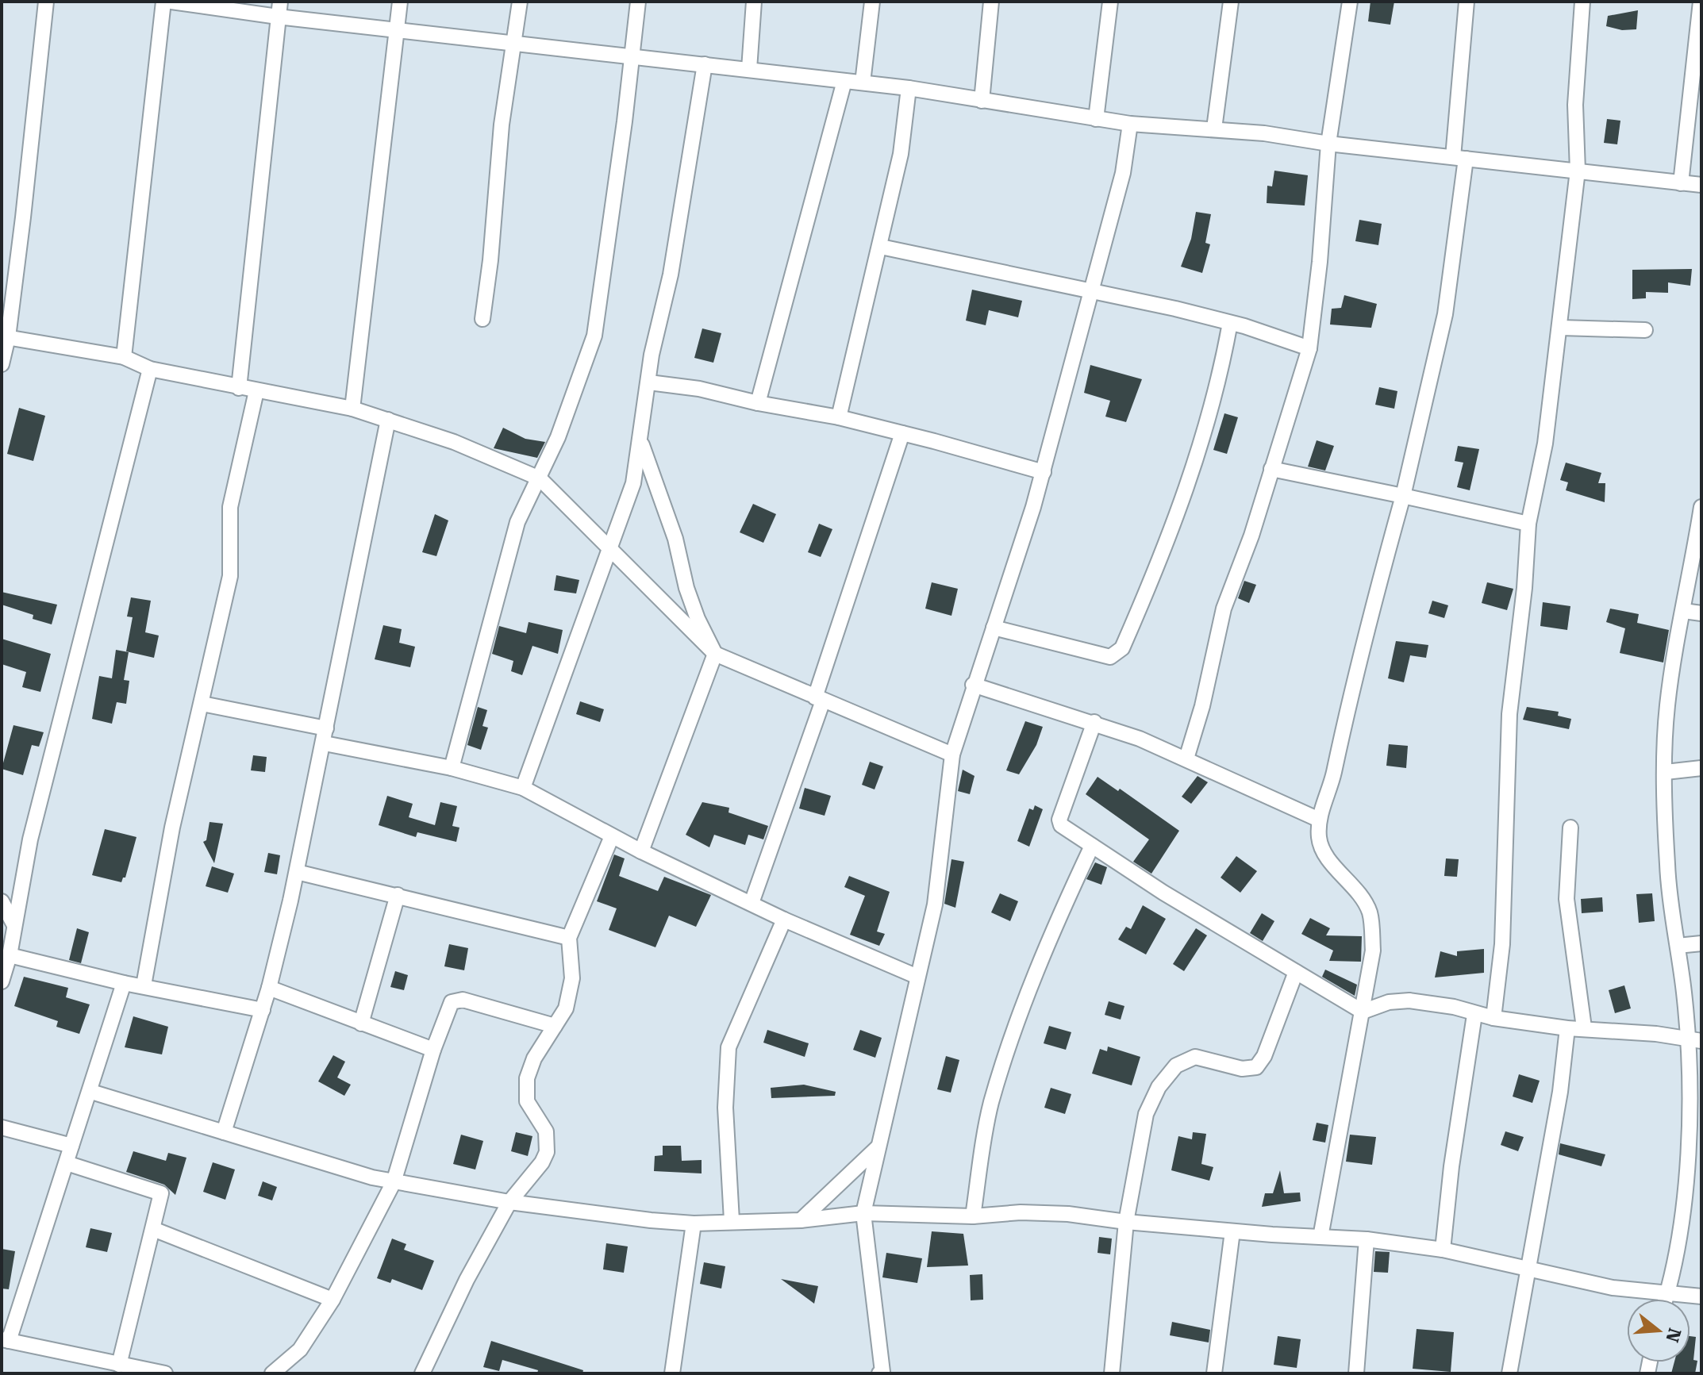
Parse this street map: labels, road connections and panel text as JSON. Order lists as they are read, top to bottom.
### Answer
{
  "north": "right"
}
